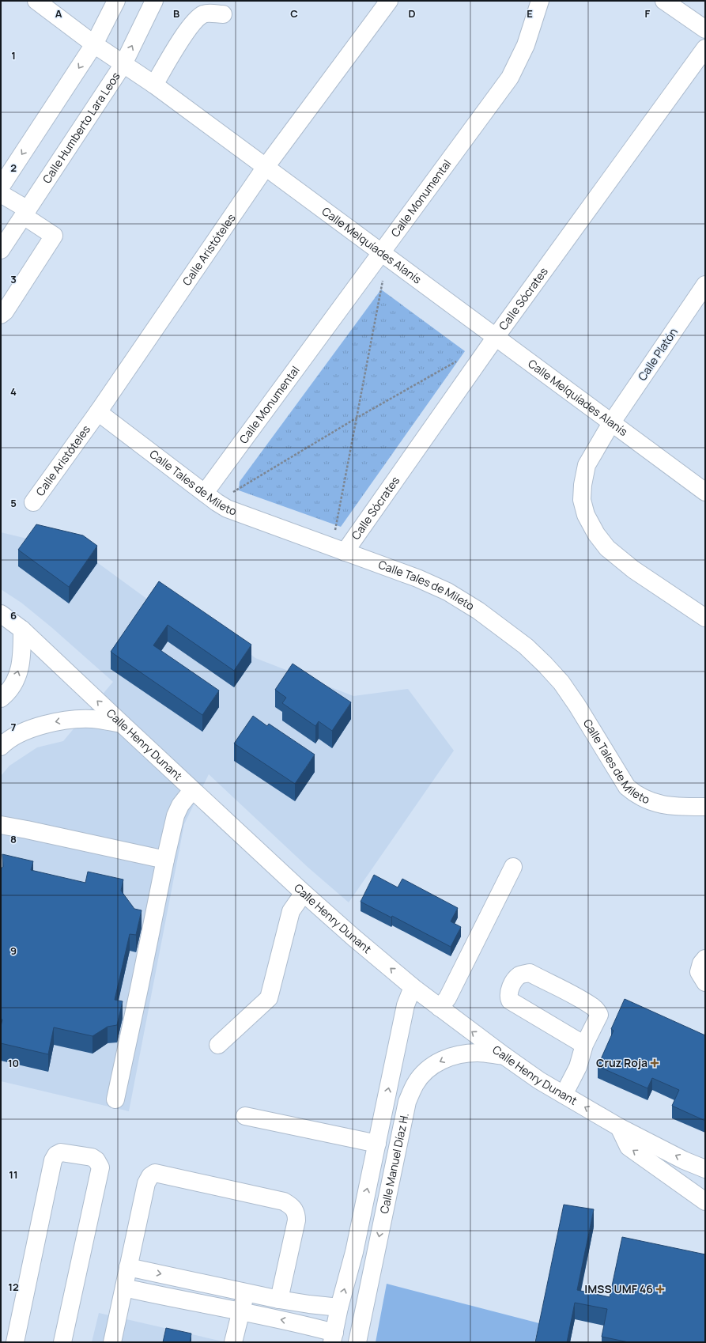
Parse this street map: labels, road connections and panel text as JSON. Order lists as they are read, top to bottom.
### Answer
{
  "streets": {
    "street": [
      "Calle Humberto Lara Leos",
      "Calle Monumental",
      "Calle Melquíades Alanís",
      "Calle Aristóteles",
      "Calle Sócrates",
      "Calle Platón",
      "Calle Tales de Mileto",
      "Calle Henry Dunant",
      "Calle Manuel Díaz H."
    ]
  },
  "crossings": [
    ["Calle Humberto Lara Leos", "Calle Melquíades Alanís"],
    ["Calle Monumental", "Calle Melquíades Alanís"],
    ["Calle Monumental", "Calle Tales de Mileto"],
    ["Calle Melquíades Alanís", "Calle Aristóteles"],
    ["Calle Melquíades Alanís", "Calle Sócrates"],
    ["Calle Melquíades Alanís", "Calle Platón"],
    ["Calle Aristóteles", "Calle Tales de Mileto"],
    ["Calle Sócrates", "Calle Tales de Mileto"],
    ["Calle Henry Dunant", "Calle Manuel Díaz H."]
  ],
  "one_way": ["Calle Henry Dunant"],
  "places": {
    "health": ["Cruz Roja", "IMSS UMF 46"]
  },
  "grid": {
    "columns": [
      "A",
      "B",
      "C",
      "D",
      "E",
      "F"
    ],
    "rows": [
      "1",
      "2",
      "3",
      "4",
      "5",
      "6",
      "7",
      "8",
      "9",
      "10",
      "11",
      "12"
    ]
  }
}
